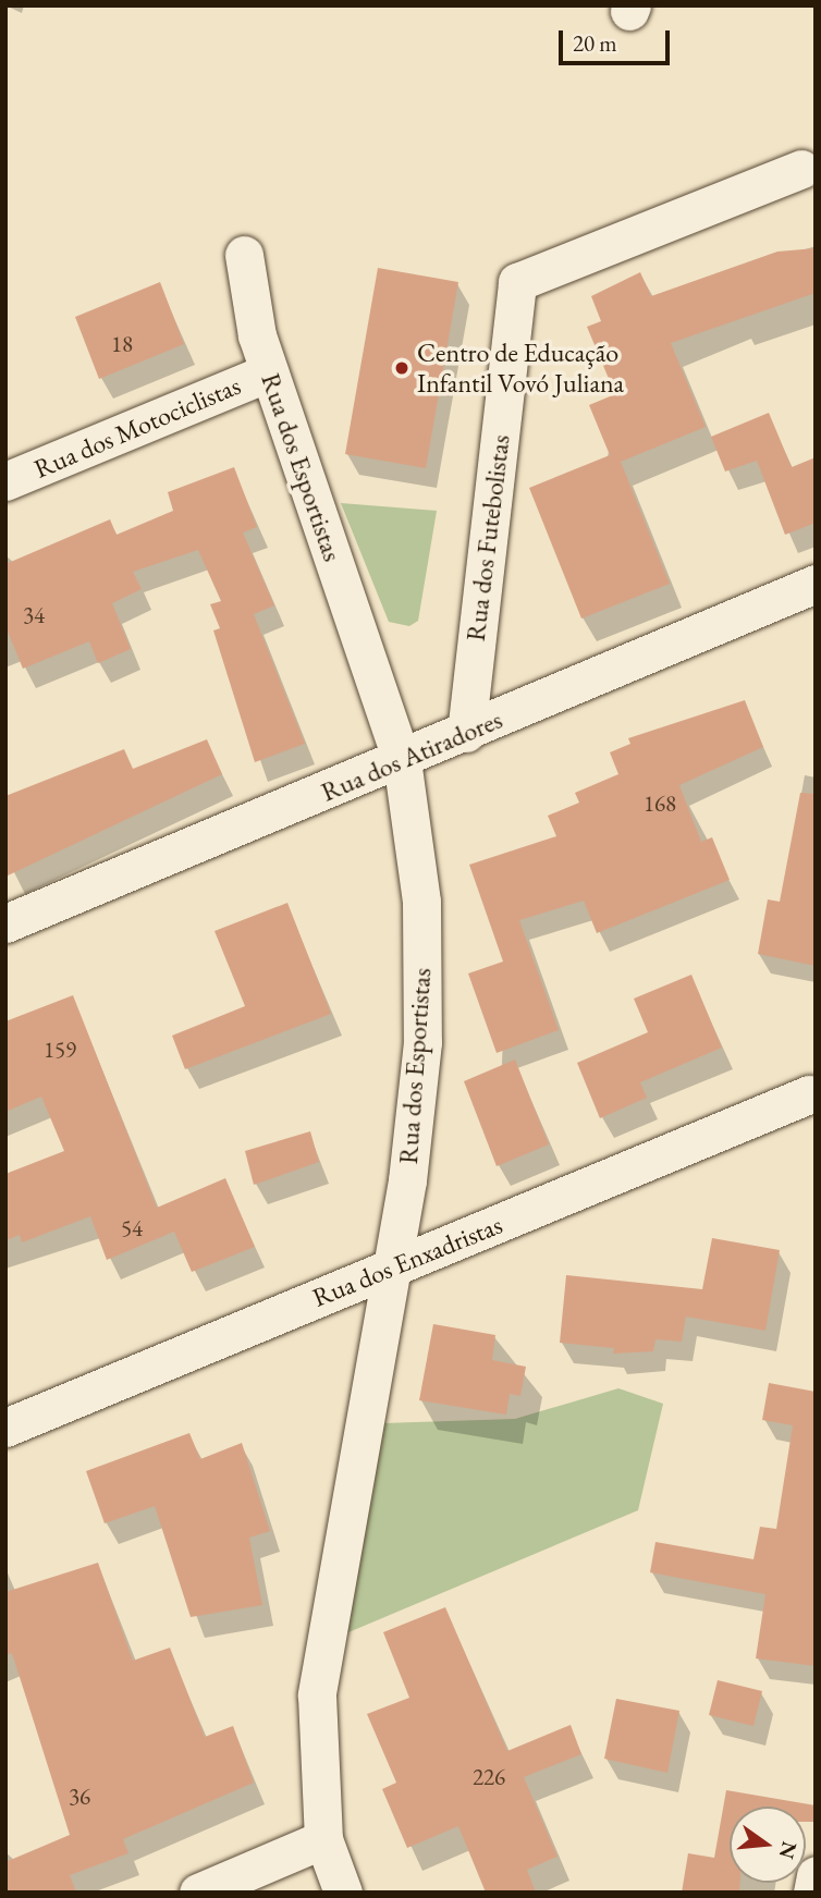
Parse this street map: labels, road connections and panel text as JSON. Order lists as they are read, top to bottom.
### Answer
{
  "streets": {
    "street": [
      "Rua dos Motociclistas",
      "Rua dos Esportistas",
      "Rua dos Futebolistas",
      "Rua dos Atiradores",
      "Rua dos Enxadristas"
    ]
  },
  "crossings": [
    ["Rua dos Motociclistas", "Rua dos Esportistas"],
    ["Rua dos Esportistas", "Rua dos Atiradores"],
    ["Rua dos Esportistas", "Rua dos Enxadristas"],
    ["Rua dos Futebolistas", "Rua dos Atiradores"]
  ],
  "places": ["Centro de Educação Infantil Vovó Juliana"],
  "house_numbers": [
    "18",
    "34",
    "168",
    "159",
    "54",
    "226",
    "36"
  ],
  "scale_bar": "20 m",
  "north": "right"
}
